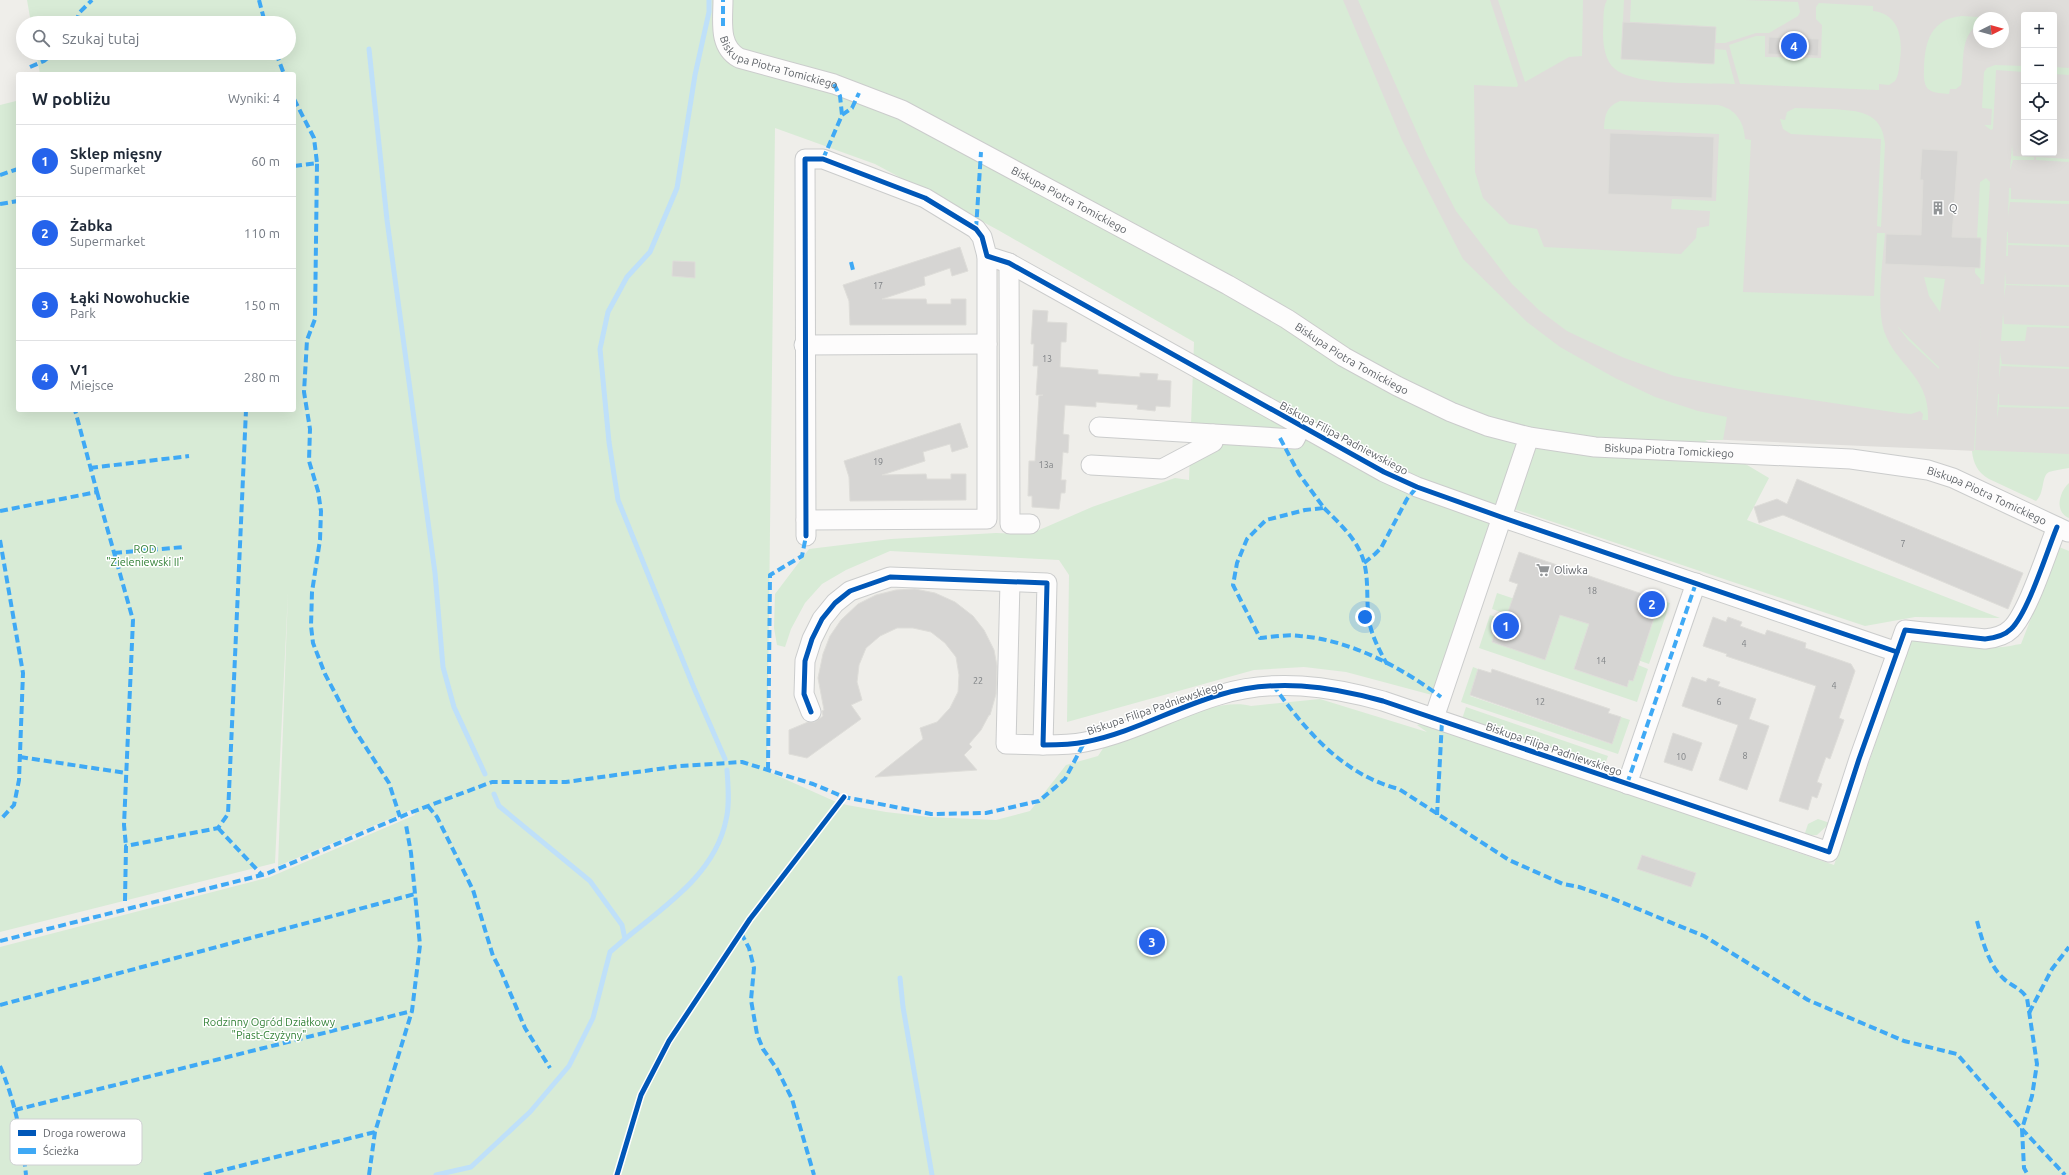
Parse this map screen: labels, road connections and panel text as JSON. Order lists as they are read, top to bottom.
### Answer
{
  "streets": {
    "street": ["Biskupa Piotra Tomickiego", "Biskupa Filipa Padniewskiego"]
  },
  "crossings": [
    ["Biskupa Piotra Tomickiego", "Biskupa Filipa Padniewskiego"]
  ],
  "parks": ["ROD \"Zieleniewski II\"", "Rodzinny Ogród Działkowy \"Piast-Czyżyny\""],
  "places": {
    "building": ["Q"],
    "supermarket": ["Oliwka"]
  },
  "house_numbers": [
    "17",
    "13",
    "19",
    "13a",
    "7",
    "18",
    "4",
    "14",
    "22",
    "4",
    "12",
    "6",
    "8",
    "10"
  ],
  "legend": ["Droga rowerowa", "Ścieżka"],
  "north": "right",
  "page": {
    "map_buttons": ["+", "−"],
    "search": "Szukaj tutaj",
    "pins": [
      "4",
      "2",
      "1",
      "3"
    ],
    "heading": ["W pobliżu", "Wyniki: 4"],
    "list": [
      {
        "mark": "1",
        "name": "Sklep mięsny",
        "note": "Supermarket",
        "value": "60 m"
      },
      {
        "mark": "2",
        "name": "Żabka",
        "note": "Supermarket",
        "value": "110 m"
      },
      {
        "mark": "3",
        "name": "Łąki Nowohuckie",
        "note": "Park",
        "value": "150 m"
      },
      {
        "mark": "4",
        "name": "V1",
        "note": "Miejsce",
        "value": "280 m"
      }
    ]
  }
}
